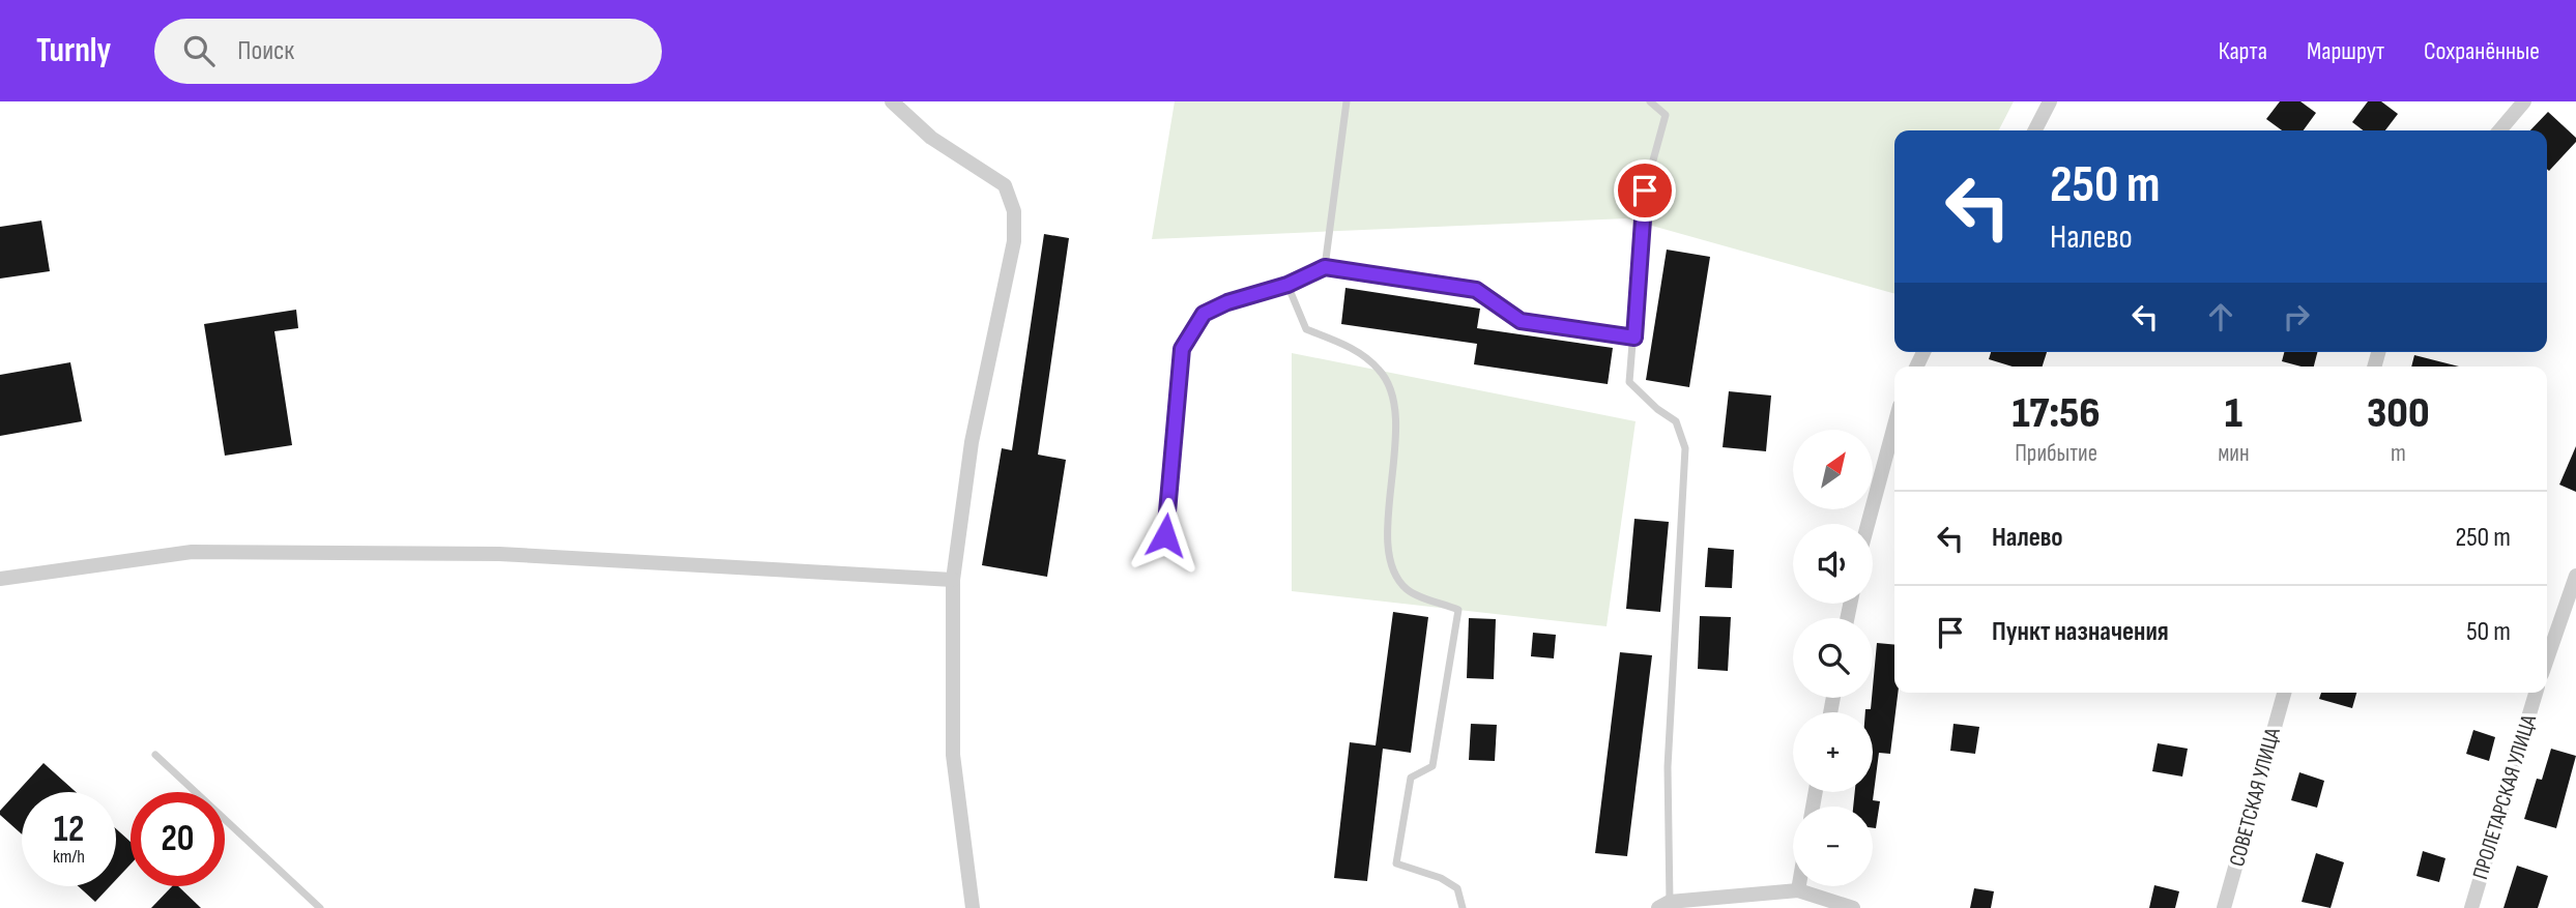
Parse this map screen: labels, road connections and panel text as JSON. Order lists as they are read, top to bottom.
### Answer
{
  "streets": {
    "street": ["СОВЕТСКАЯ УЛИЦА", "ПРОЛЕТАРСКАЯ УЛИЦА"]
  },
  "north": "top right",
  "page": {
    "header": "Turnly",
    "search": "Поиск",
    "nav": ["Карта", "Маршрут", "Сохранённые"],
    "turn": ["250 m", "Налево"],
    "eta": [
      "17:56",
      "Прибытие",
      "1",
      "мин",
      "300",
      "m"
    ],
    "map_buttons": ["+", "−"],
    "list": [
      {
        "name": "Налево",
        "value": "250 m"
      },
      {
        "name": "Пункт назначения",
        "value": "50 m"
      }
    ],
    "speed": "12 km/h",
    "limit": "20"
  }
}
